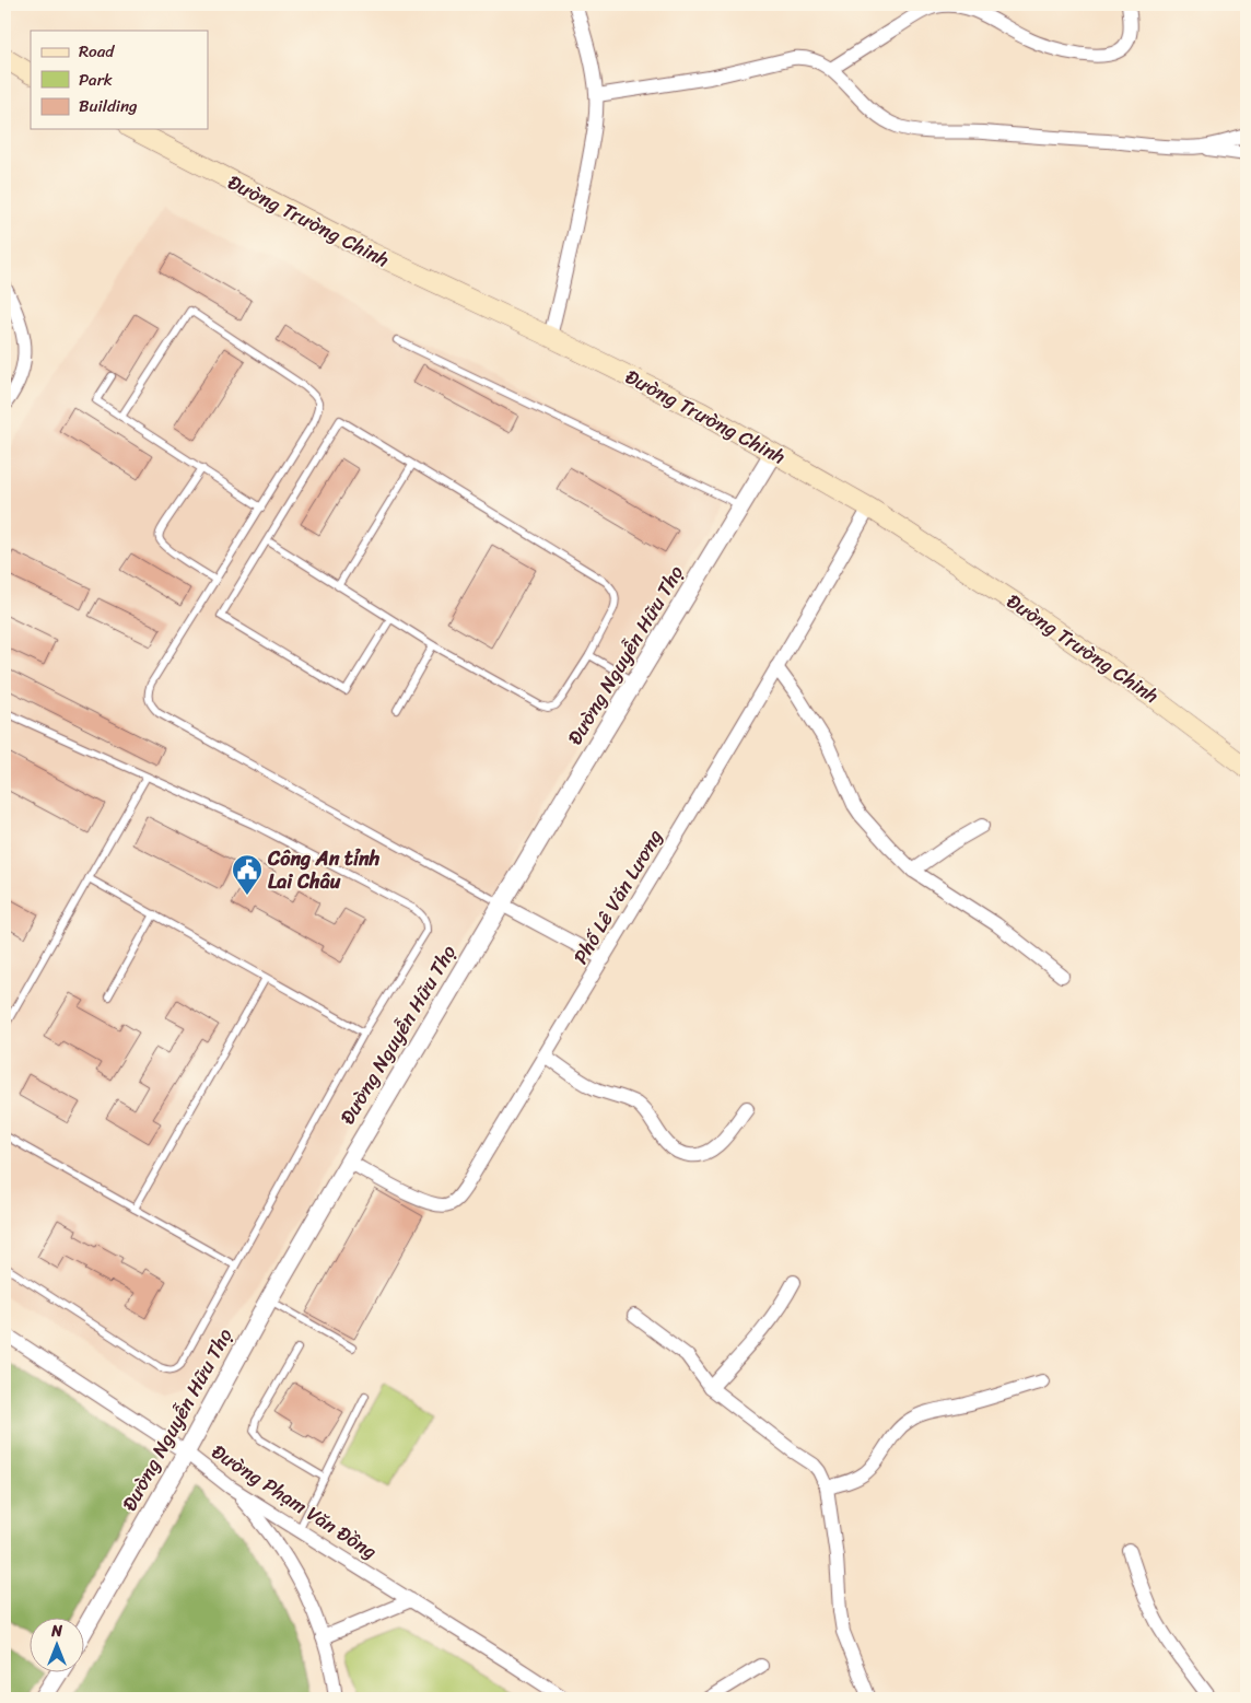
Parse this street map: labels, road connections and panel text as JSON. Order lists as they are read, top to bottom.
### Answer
{
  "streets": {
    "main road": ["Đường Trường Chinh"],
    "street": ["Đường Nguyễn Hữu Thọ", "Phố Lê Văn Lương", "Đường Phạm Văn Đồng"]
  },
  "crossings": [
    ["Đường Trường Chinh", "Đường Nguyễn Hữu Thọ"],
    ["Đường Trường Chinh", "Phố Lê Văn Lương"],
    ["Đường Nguyễn Hữu Thọ", "Phố Lê Văn Lương"],
    ["Đường Nguyễn Hữu Thọ", "Đường Phạm Văn Đồng"]
  ],
  "places": {
    "public building": ["Công An tỉnh Lai Châu"]
  },
  "legend": ["Road", "Park", "Building"],
  "north": "top"
}
